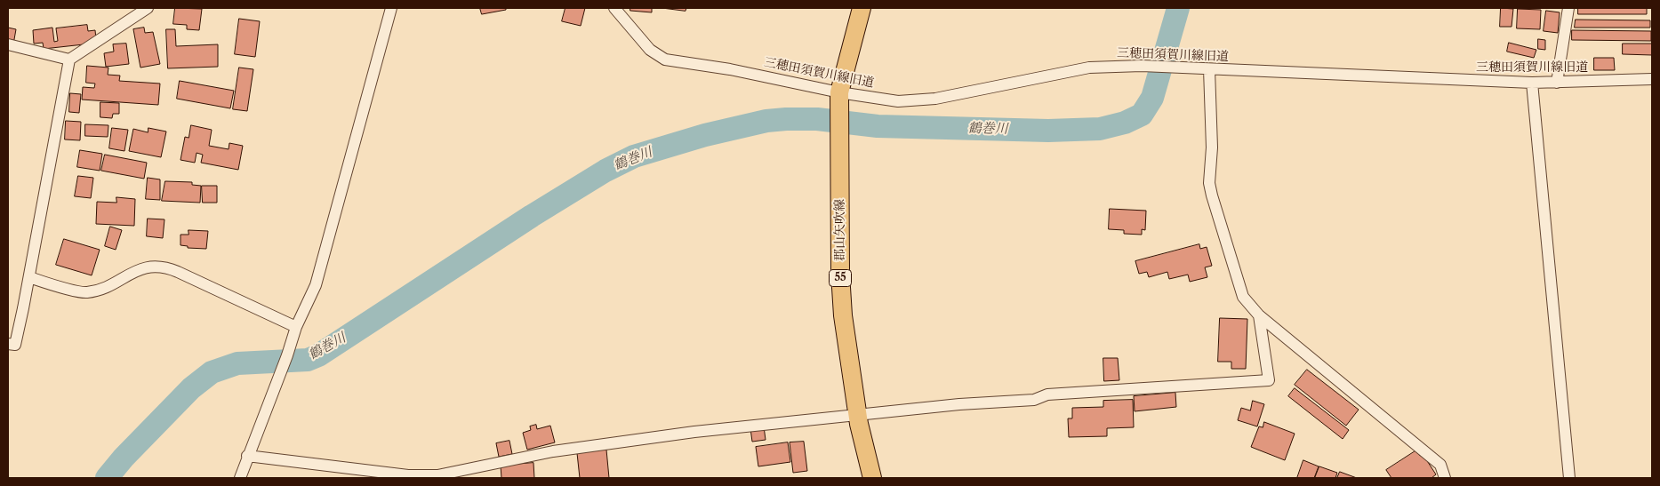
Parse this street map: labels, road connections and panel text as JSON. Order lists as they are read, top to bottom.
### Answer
{
  "streets": {
    "main road": ["郡山矢吹線", "55"],
    "street": ["三穂田須賀川線旧道"]
  },
  "crossings": [
    ["三穂田須賀川線旧道", "郡山矢吹線"]
  ],
  "water": ["鶴巻川"]
}
